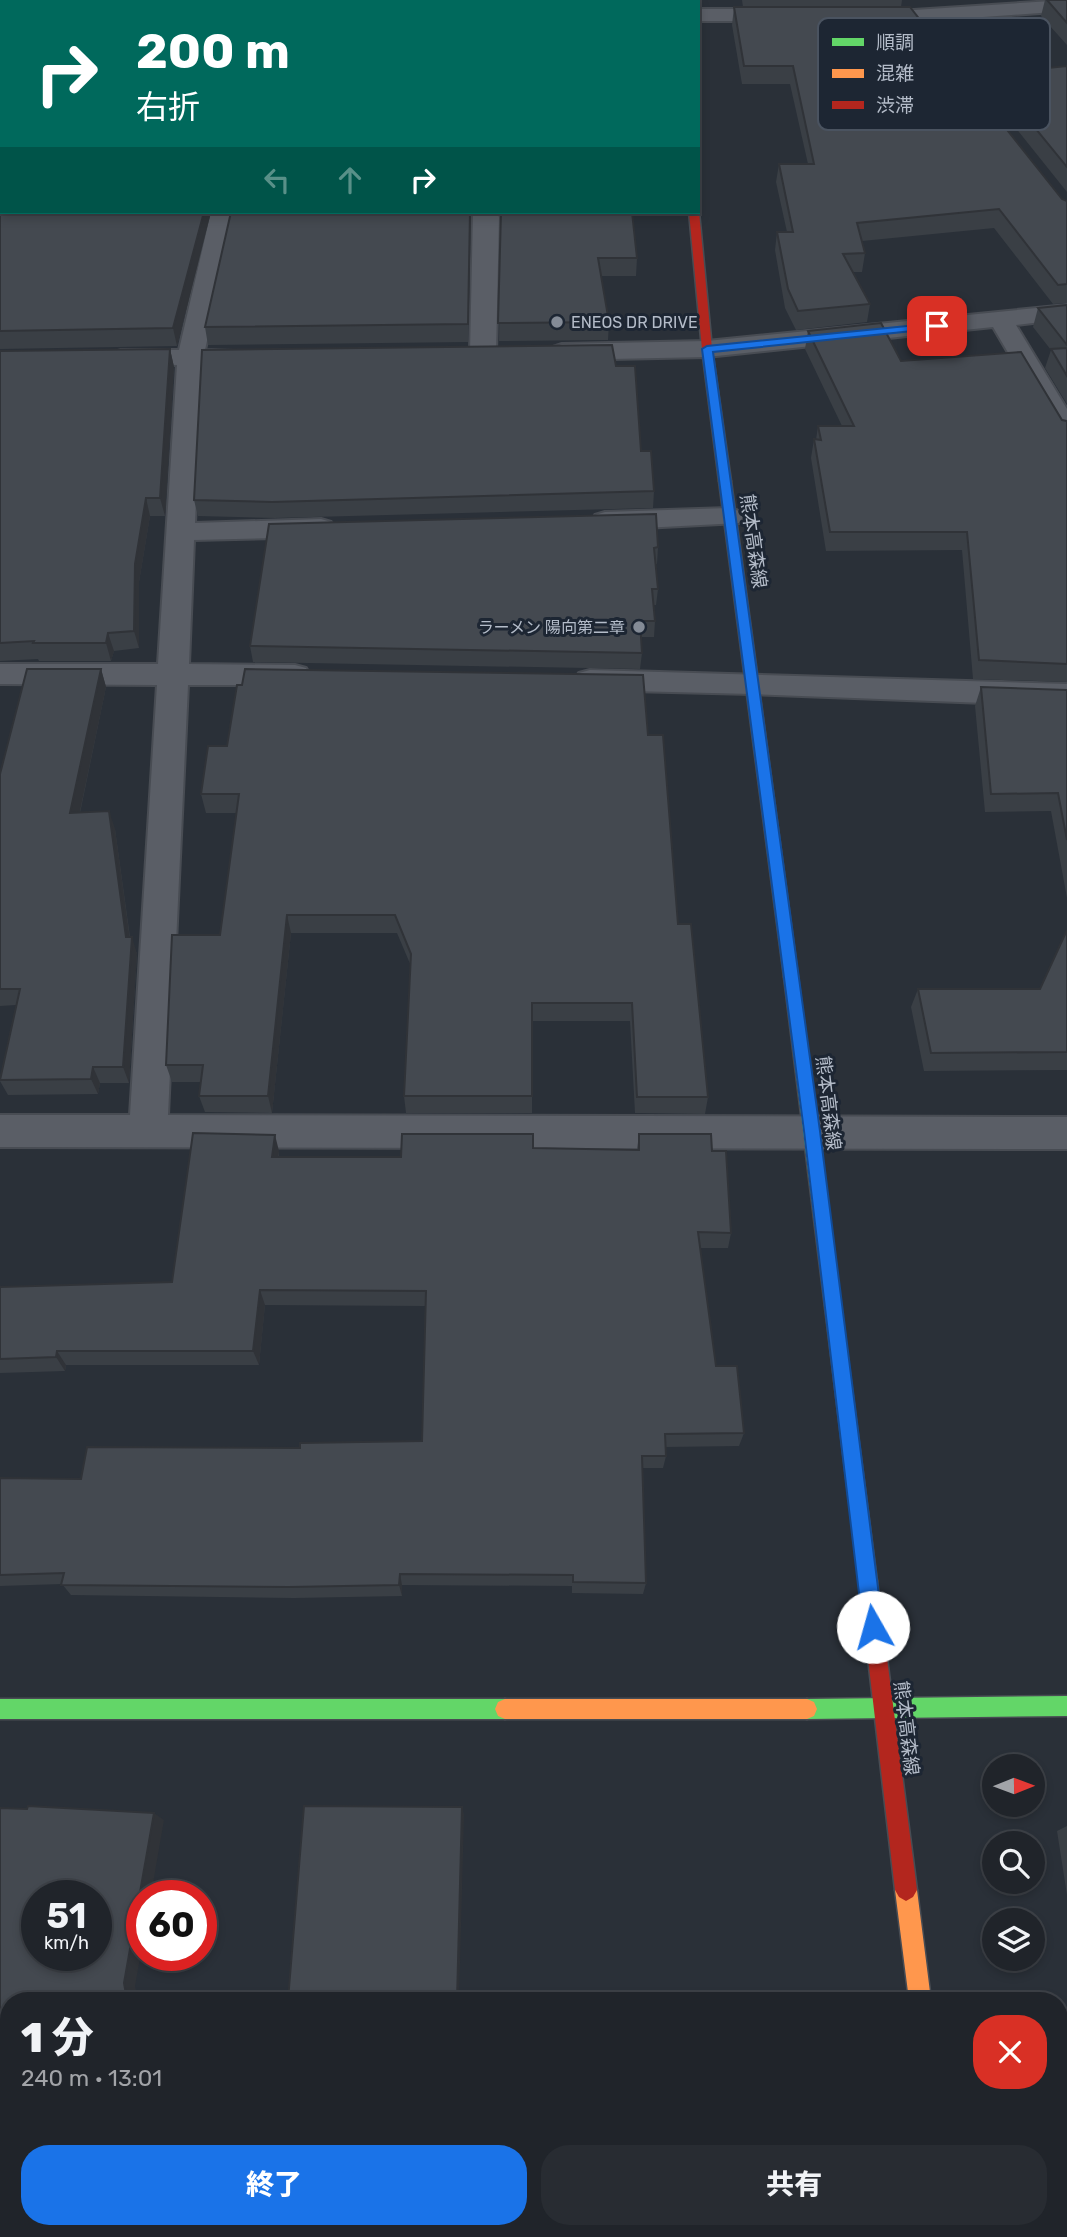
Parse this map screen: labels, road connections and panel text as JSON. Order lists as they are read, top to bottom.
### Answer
{
  "streets": {
    "main road": ["熊本高森線"]
  },
  "places": ["ENEOS DR DRIVE", "ラーメン 陽向第二章"],
  "legend": ["順調", "混雑", "渋滞"],
  "north": "right",
  "page": {
    "turn": ["200 m", "右折"],
    "speed": "51 km/h",
    "limit": "60",
    "heading": ["1 分", "240 m · 13:01"],
    "buttons": ["終了", "共有"]
  }
}
